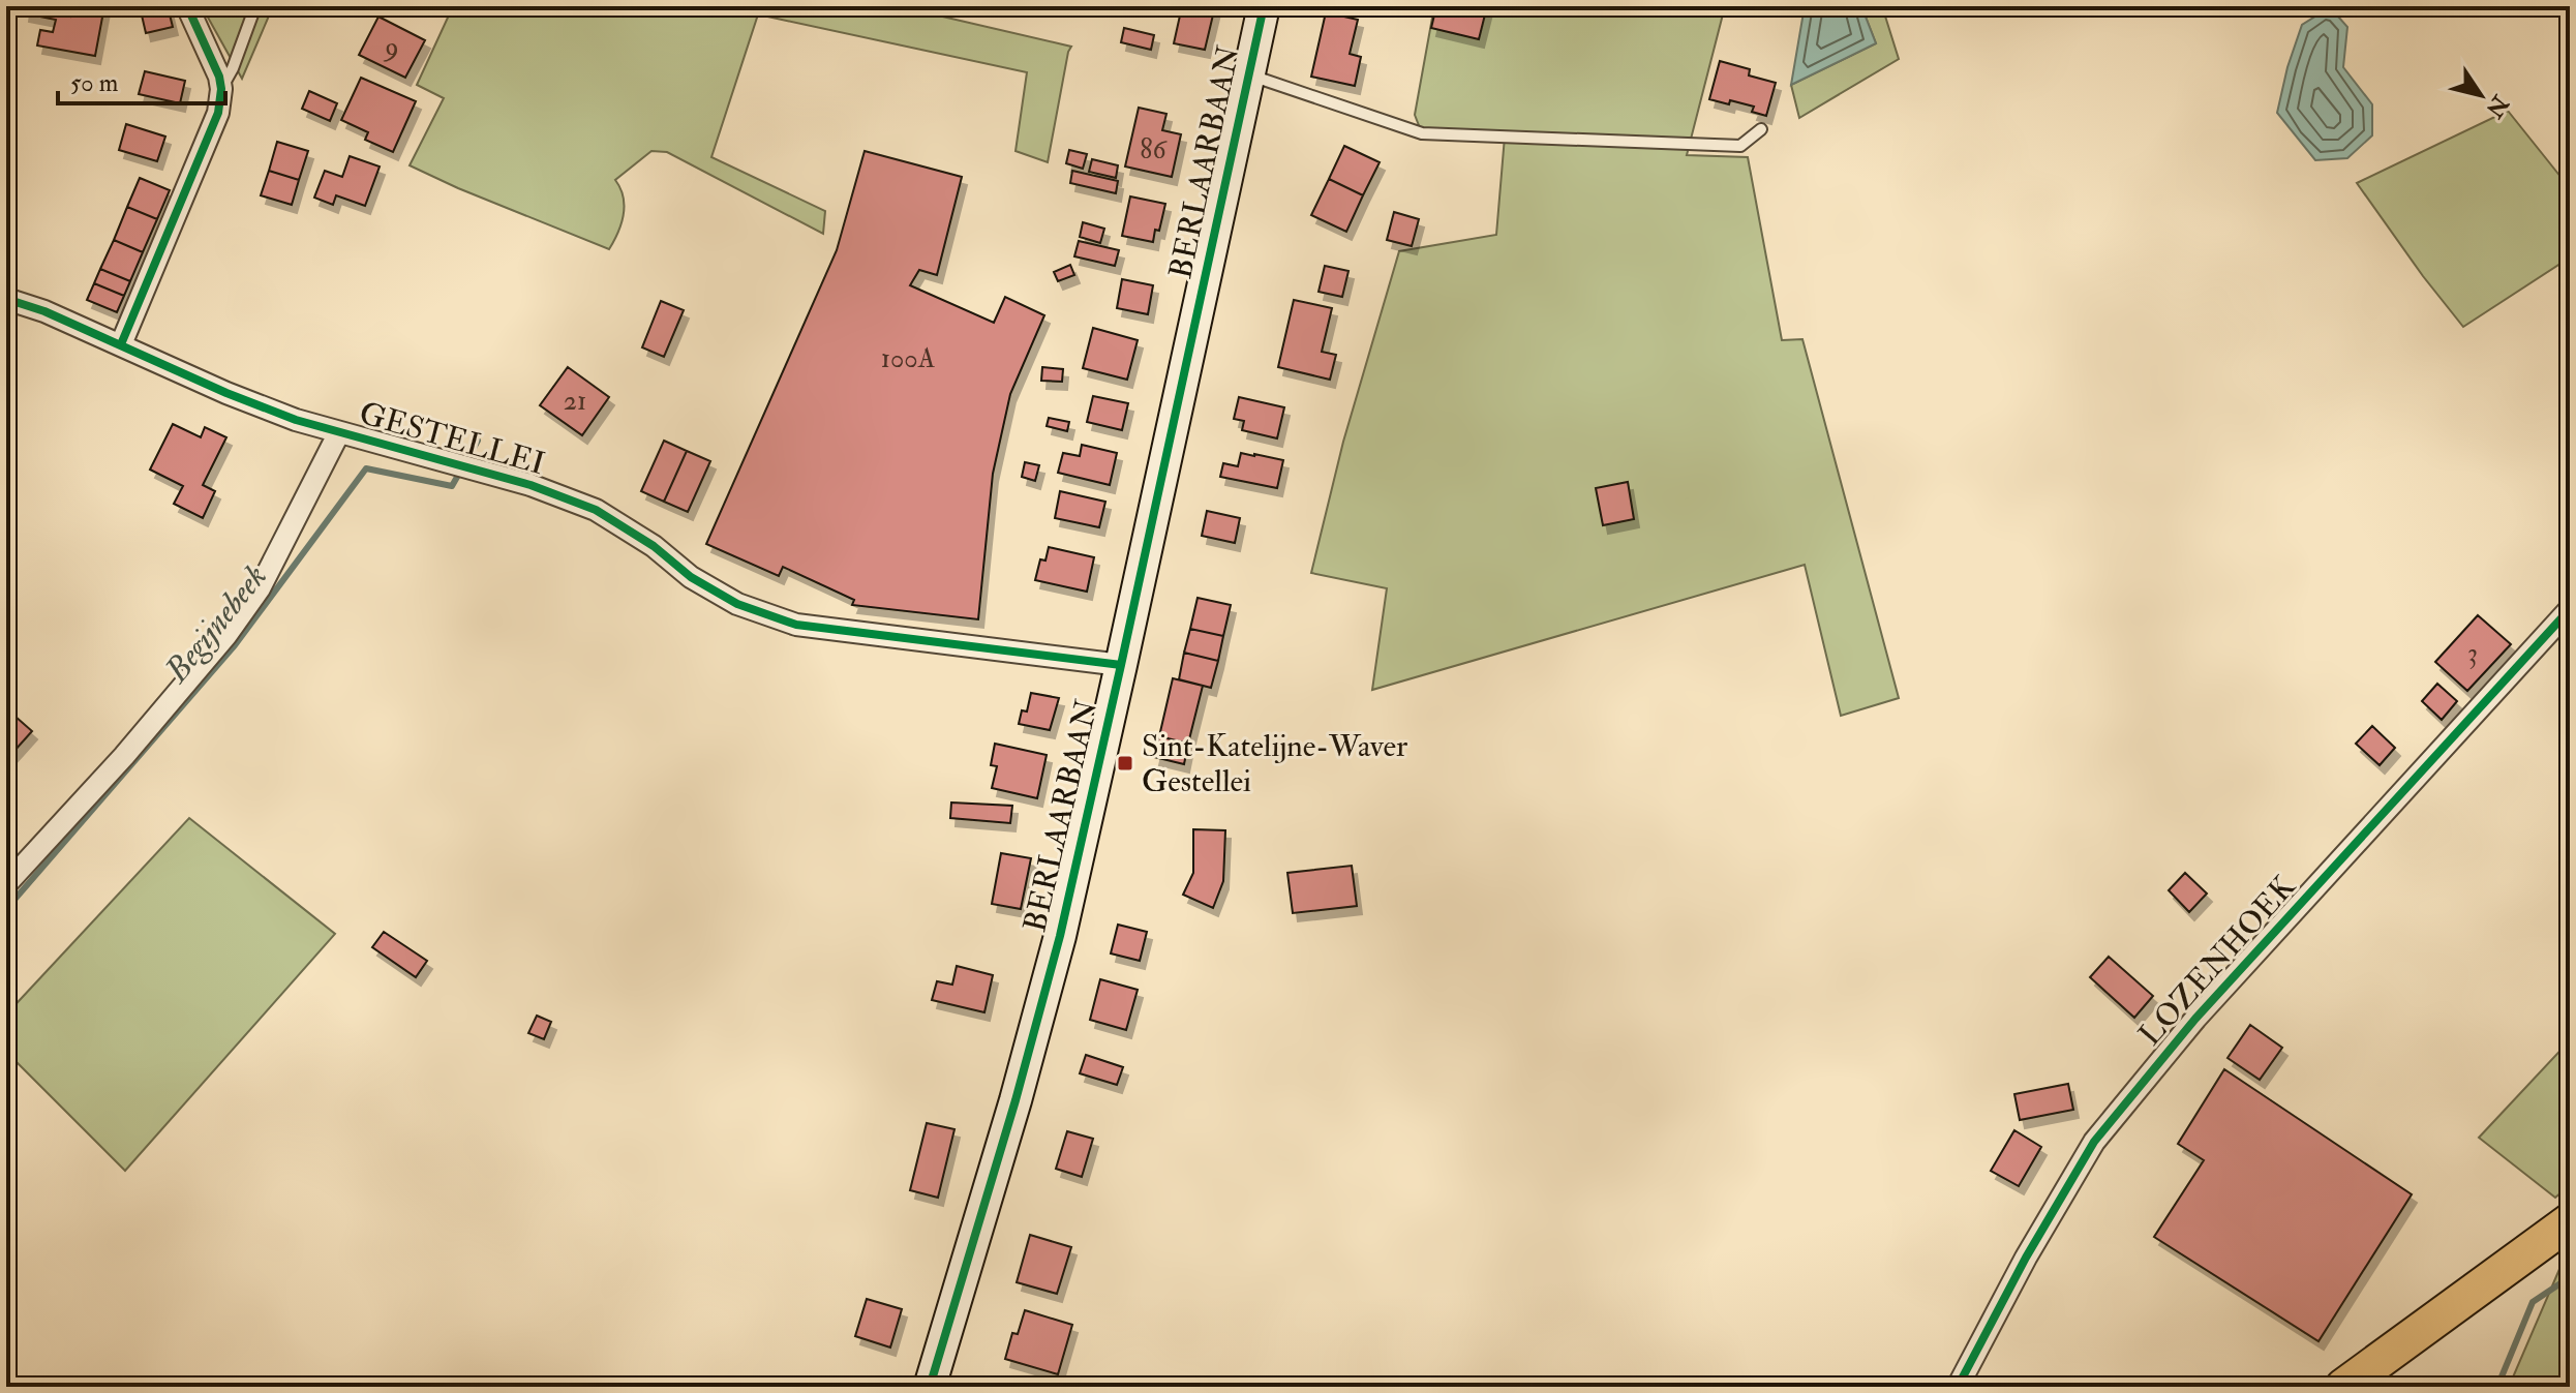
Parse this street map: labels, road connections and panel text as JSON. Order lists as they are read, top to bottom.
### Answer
{
  "streets": {
    "street": ["BERLAARBAAN", "GESTELLEI", "LOZENHOEK"]
  },
  "crossings": [
    ["BERLAARBAAN", "GESTELLEI"]
  ],
  "water": ["Begijnebeek"],
  "places": {
    "transit": ["Sint-Katelijne-Waver Gestellei"]
  },
  "house_numbers": [
    "9",
    "86",
    "100A",
    "21",
    "3"
  ],
  "scale_bar": "50 m",
  "north": "bottom right"
}
